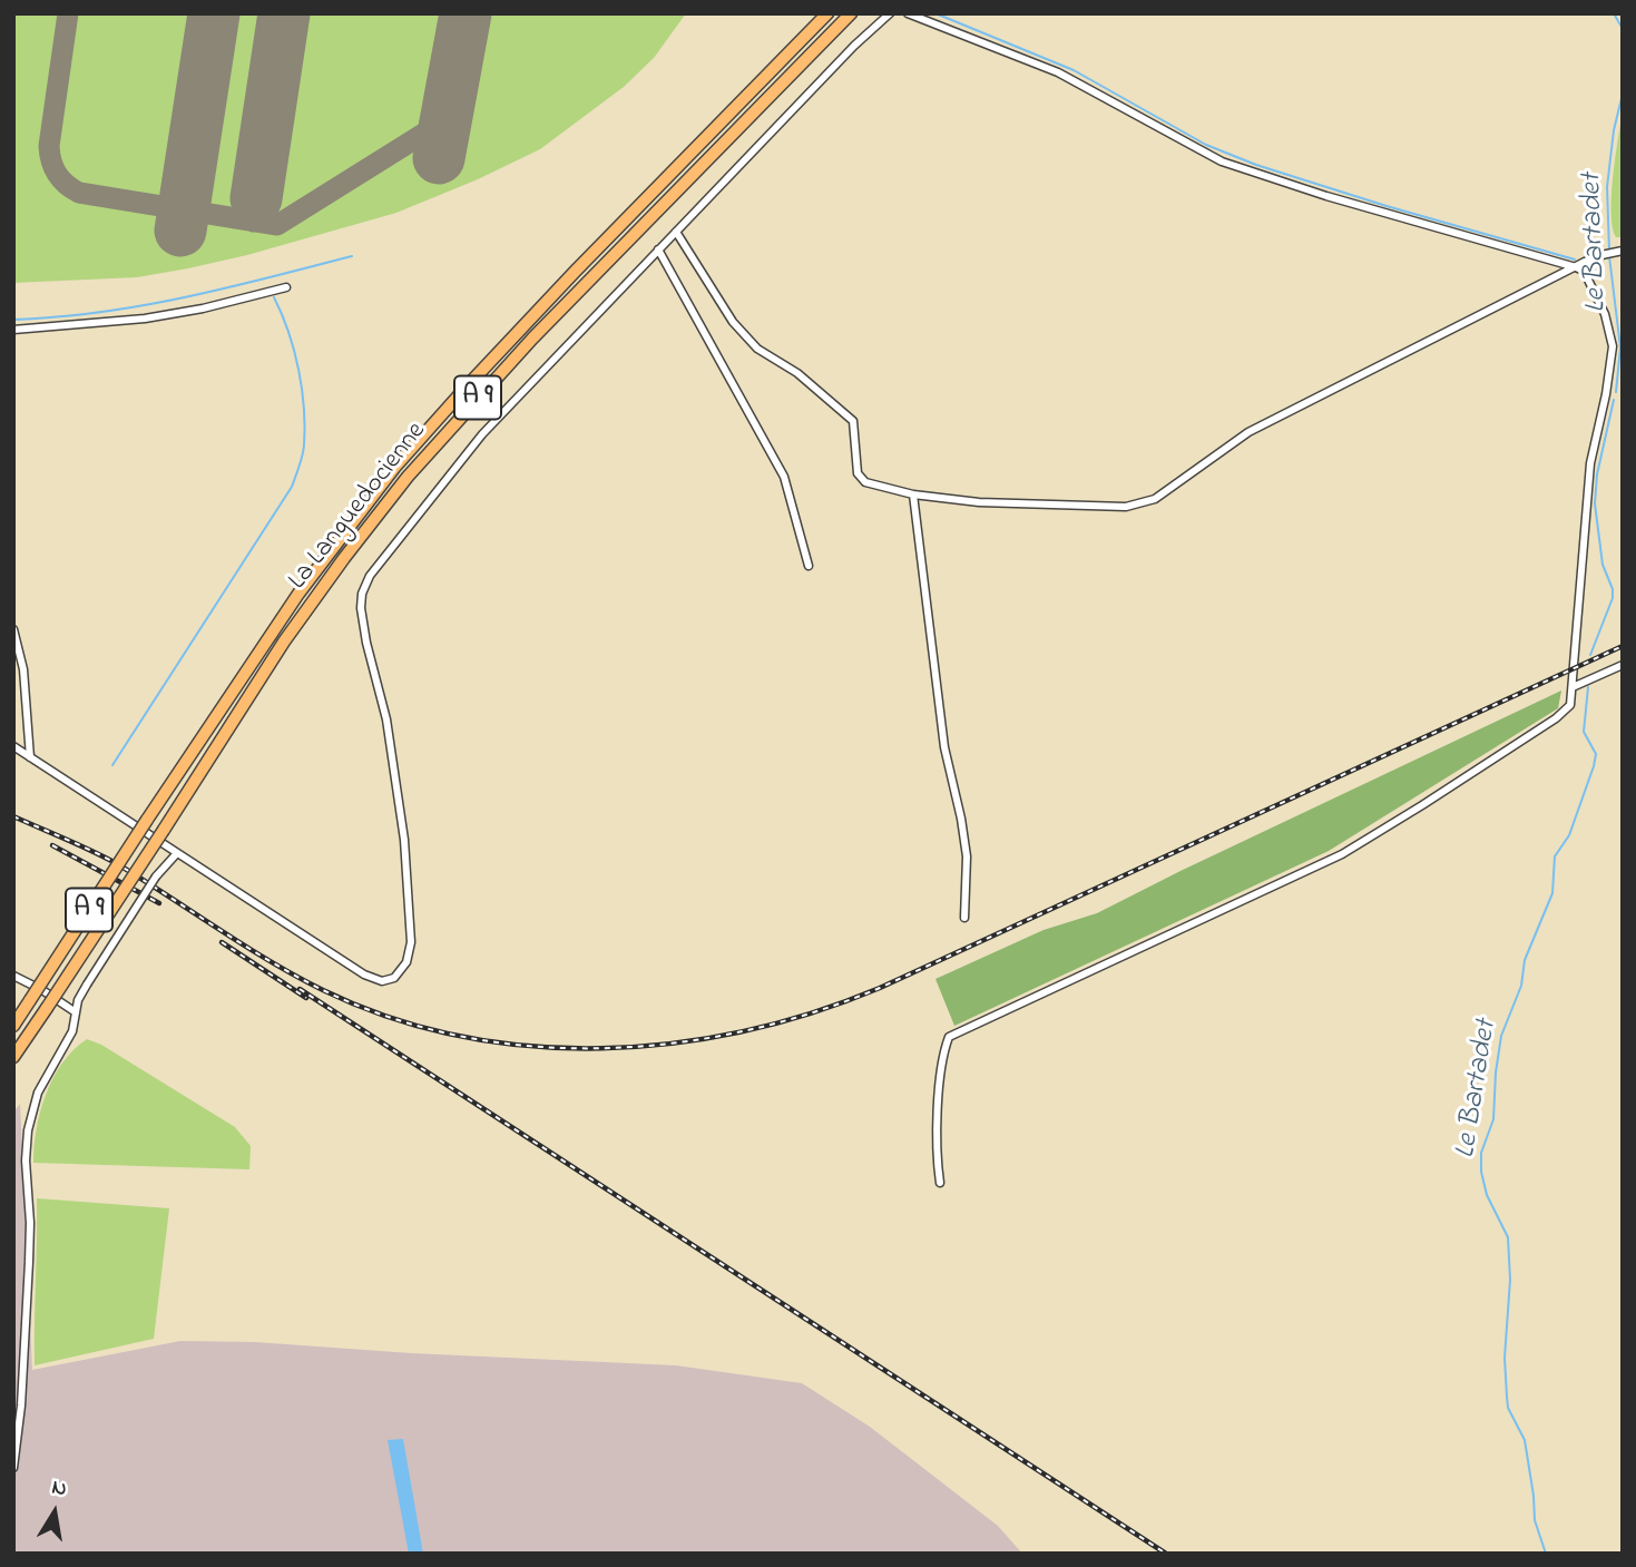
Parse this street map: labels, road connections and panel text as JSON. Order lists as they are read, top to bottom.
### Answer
{
  "streets": {
    "highway": ["A 9", "La Languedocienne"]
  },
  "water": ["Le Bartadet"],
  "north": "top"
}
